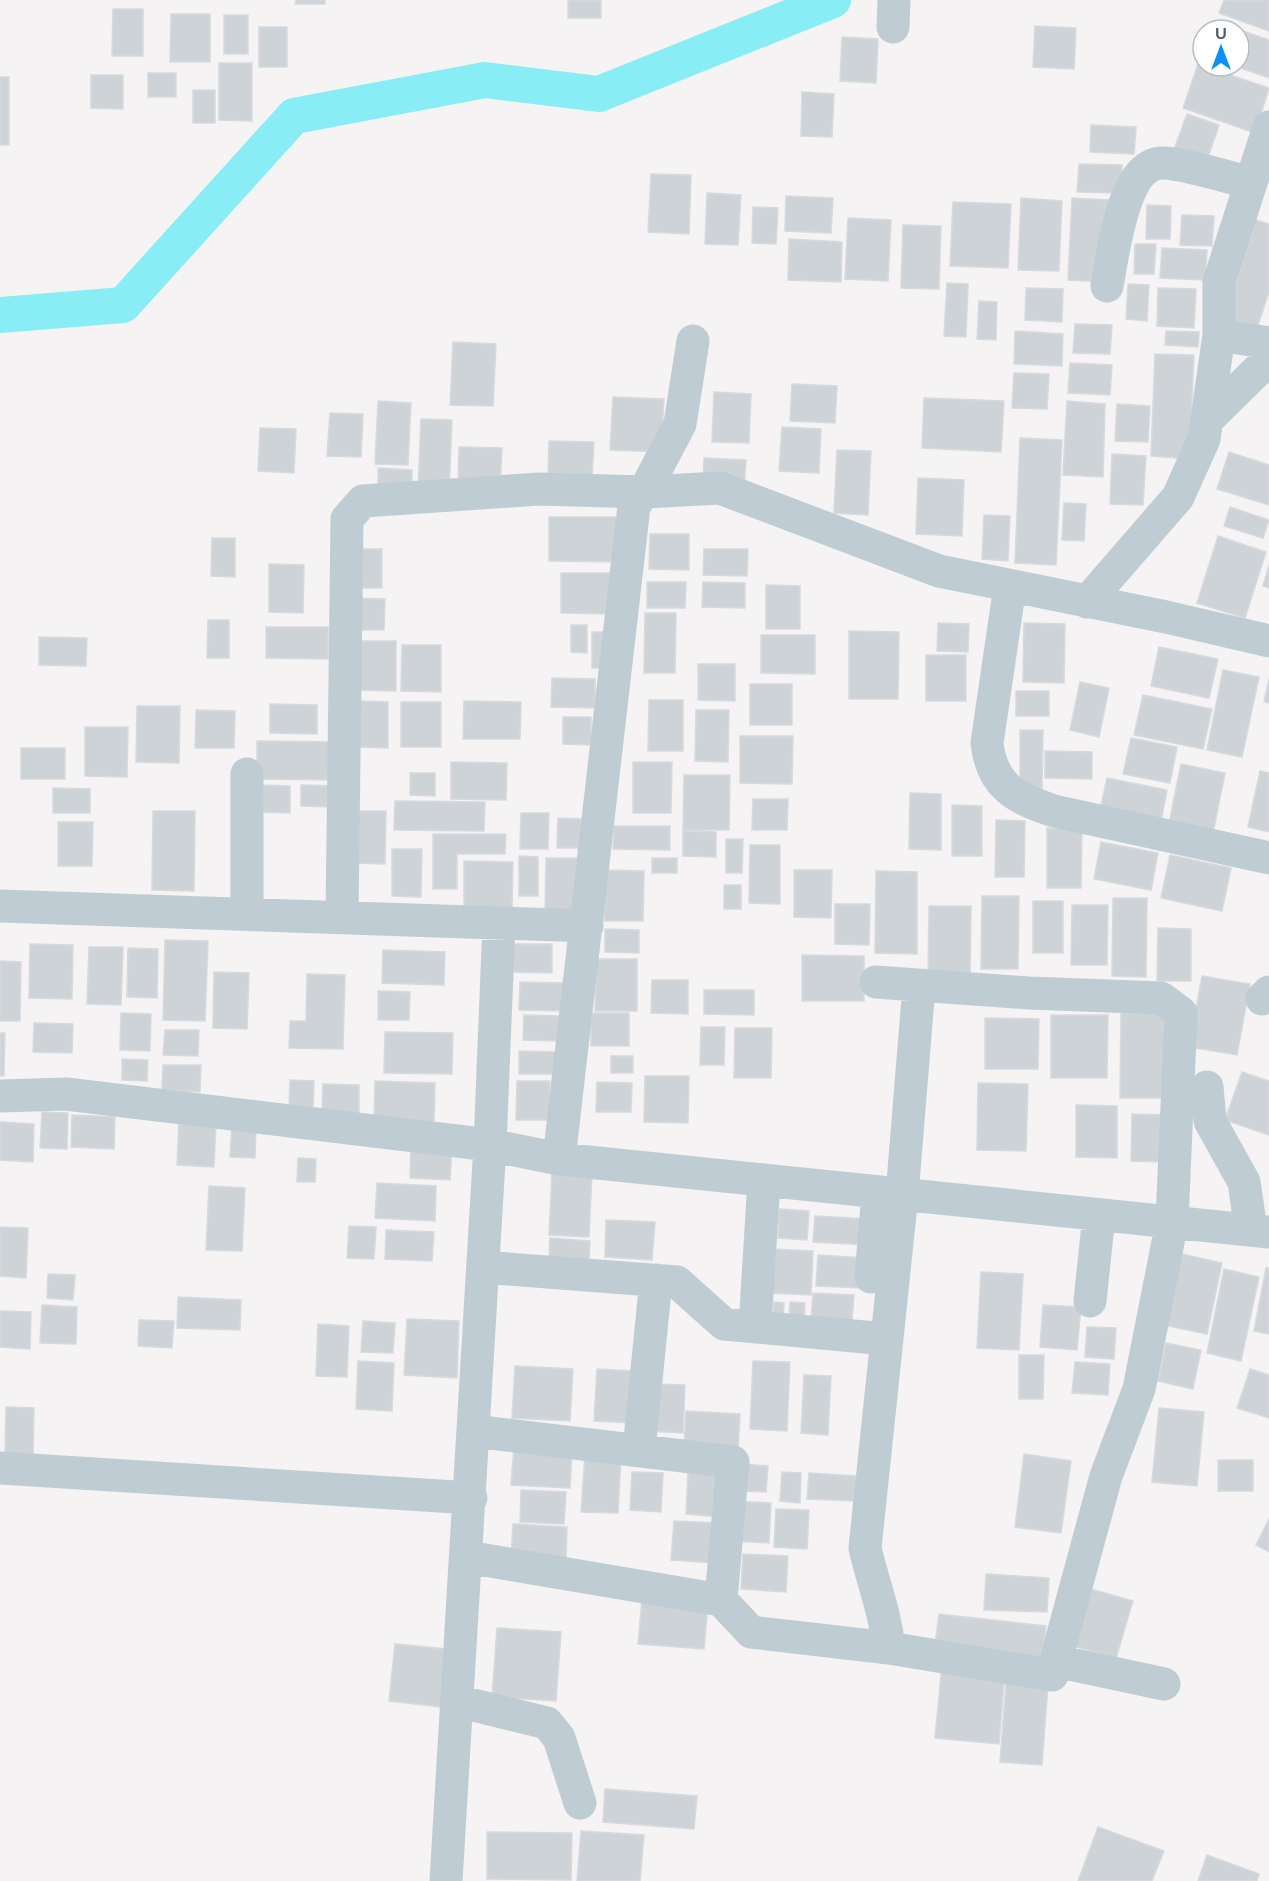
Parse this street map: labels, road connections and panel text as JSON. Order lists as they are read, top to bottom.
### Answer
{
  "north": "top"
}
